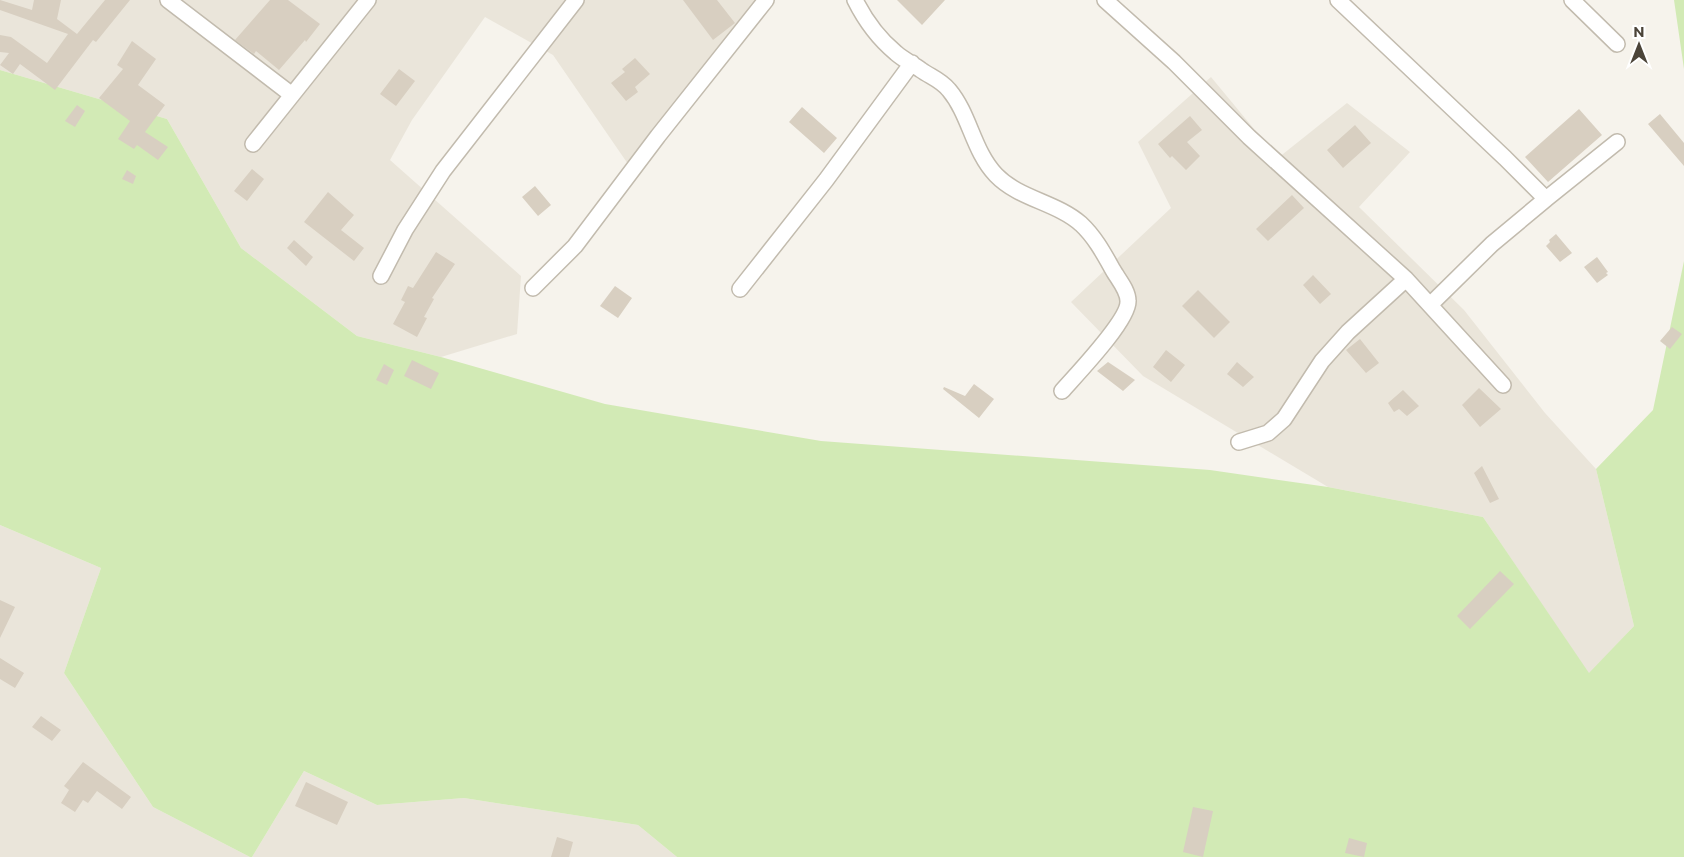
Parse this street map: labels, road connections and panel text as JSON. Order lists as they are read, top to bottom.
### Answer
{
  "north": "top"
}
